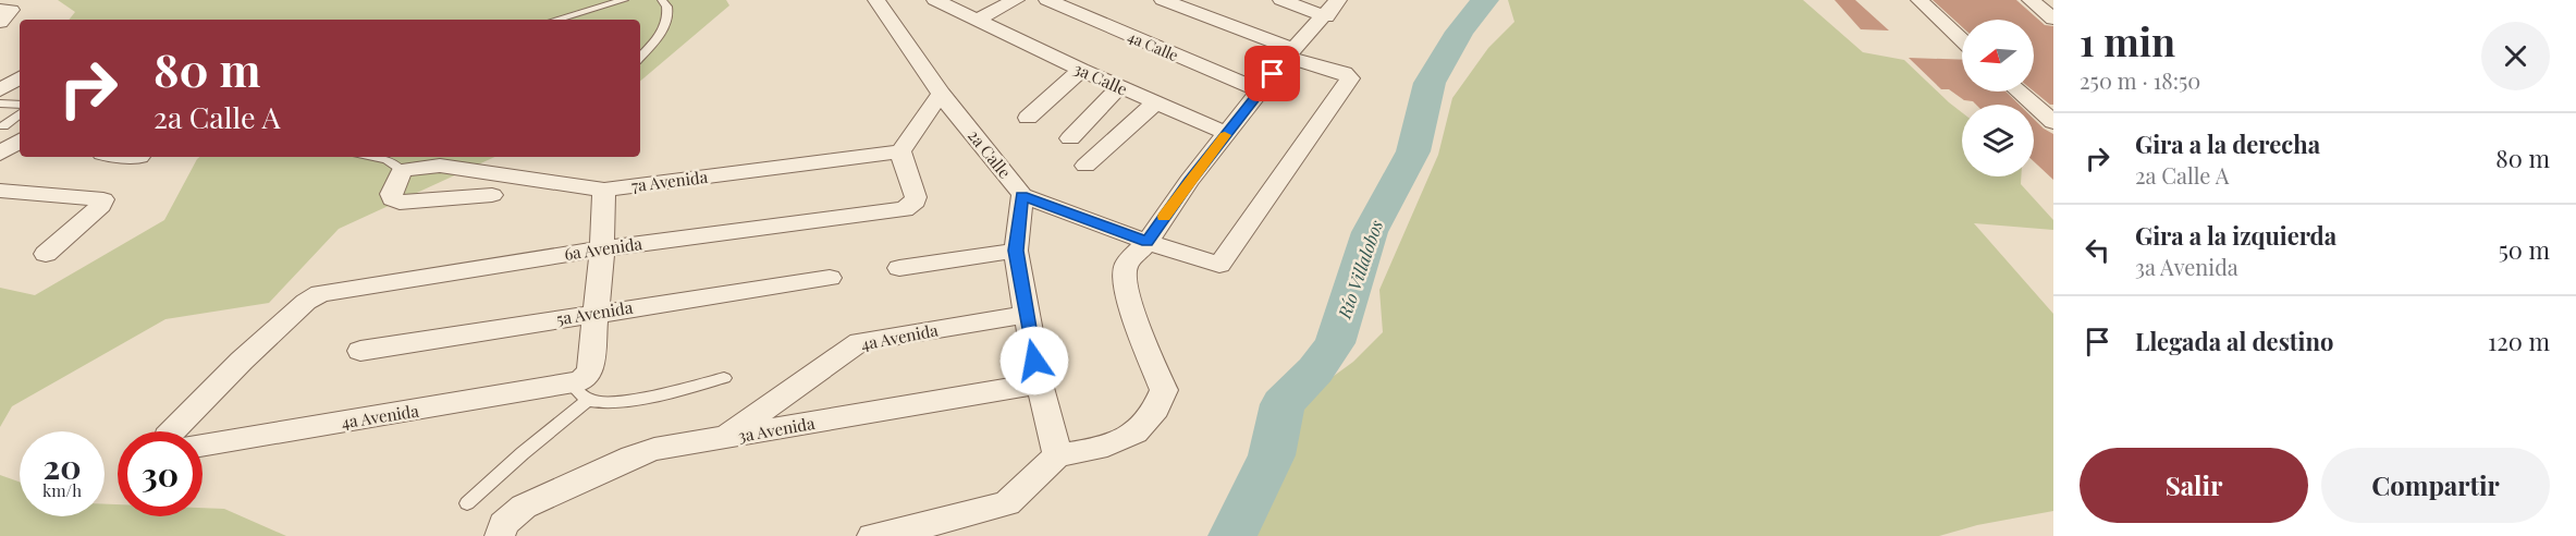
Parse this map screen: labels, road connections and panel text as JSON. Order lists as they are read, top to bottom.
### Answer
{
  "streets": {
    "street": [
      "4a Calle",
      "3a Calle",
      "2a Calle",
      "7a Avenida",
      "6a Avenida",
      "5a Avenida",
      "4a Avenida",
      "3a Avenida"
    ]
  },
  "crossings": [
    ["7a Avenida", "6a Avenida"],
    ["4a Avenida", "3a Avenida"]
  ],
  "water": ["Río Villalobos"],
  "north": "left",
  "page": {
    "heading": ["1 min", "250 m · 18:50"],
    "turn": ["80 m", "2a Calle A"],
    "list": [
      {
        "name": "Gira a la derecha",
        "note": "2a Calle A",
        "value": "80 m"
      },
      {
        "name": "Gira a la izquierda",
        "note": "3a Avenida",
        "value": "50 m"
      },
      {
        "name": "Llegada al destino",
        "value": "120 m"
      }
    ],
    "speed": "20 km/h",
    "limit": "30",
    "buttons": ["Salir", "Compartir"]
  }
}
